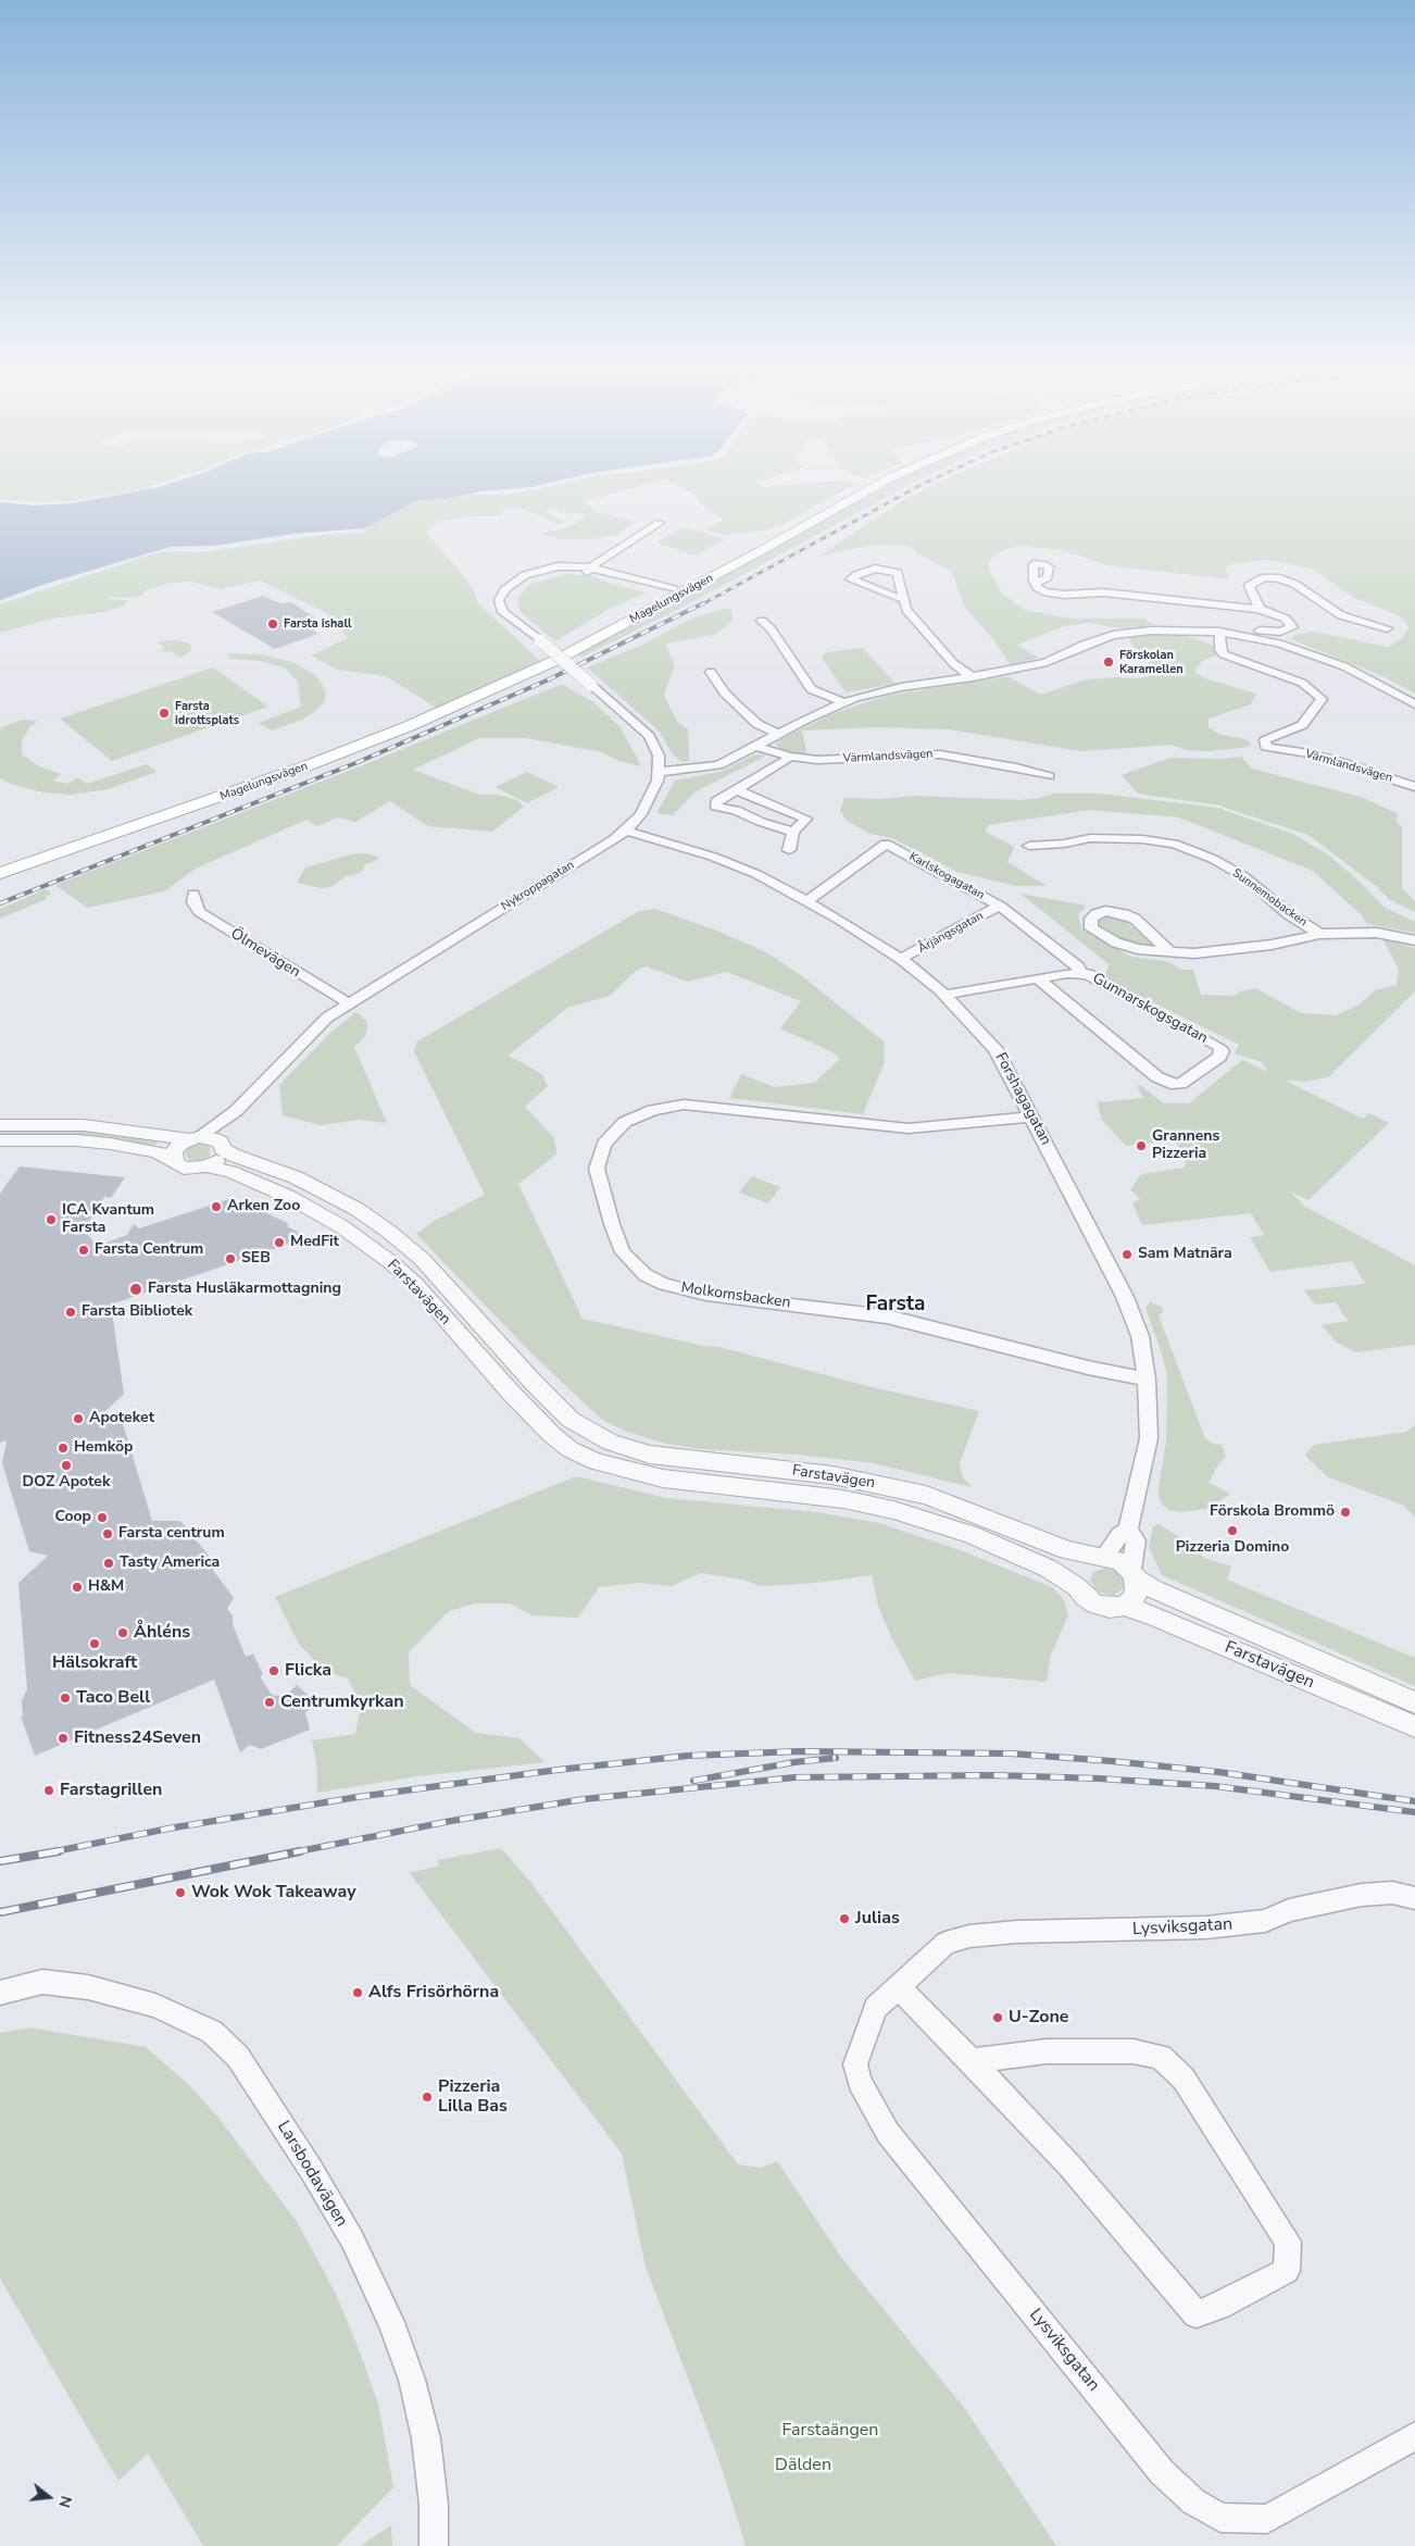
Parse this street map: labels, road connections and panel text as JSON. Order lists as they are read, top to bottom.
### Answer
{
  "streets": {
    "main road": ["Magelungsvägen"],
    "street": [
      "Värmlandsvägen",
      "Karlskogagatan",
      "Nykroppagatan",
      "Sunnemobacken",
      "Årjängsgatan",
      "Ölmevägen",
      "Gunnarskogsgatan",
      "Forshagagatan",
      "Farstavägen",
      "Molkomsbacken",
      "Lysviksgatan",
      "Larsbodavägen"
    ]
  },
  "crossings": [
    ["Karlskogagatan", "Årjängsgatan"],
    ["Karlskogagatan", "Gunnarskogsgatan"],
    ["Karlskogagatan", "Forshagagatan"],
    ["Nykroppagatan", "Ölmevägen"],
    ["Nykroppagatan", "Forshagagatan"],
    ["Nykroppagatan", "Farstavägen"],
    ["Årjängsgatan", "Forshagagatan"],
    ["Gunnarskogsgatan", "Forshagagatan"],
    ["Forshagagatan", "Farstavägen"],
    ["Forshagagatan", "Molkomsbacken"]
  ],
  "districts": ["Farsta"],
  "parks": ["Farstaängen", "Dälden"],
  "places": [
    "Farsta ishall",
    "Förskolan Karamellen",
    "Farsta idrottsplats",
    "Grannens Pizzeria",
    "Arken Zoo",
    "ICA Kvantum Farsta",
    "MedFit",
    "Farsta Centrum",
    "Sam Matnära",
    "SEB",
    "Farsta Husläkarmottagning",
    "Farsta Bibliotek",
    "Apoteket",
    "Hemköp",
    "DOZ Apotek",
    "Förskola Brommö",
    "Coop",
    "Pizzeria Domino",
    "Farsta centrum",
    "Tasty America",
    "H&M",
    "Åhléns",
    "Hälsokraft",
    "Flicka",
    "Taco Bell",
    "Centrumkyrkan",
    "Fitness24Seven",
    "Farstagrillen",
    "Wok Wok Takeaway",
    "Julias",
    "Alfs Frisörhörna",
    "U-Zone",
    "Pizzeria Lilla Bas"
  ],
  "north": "right"
}
